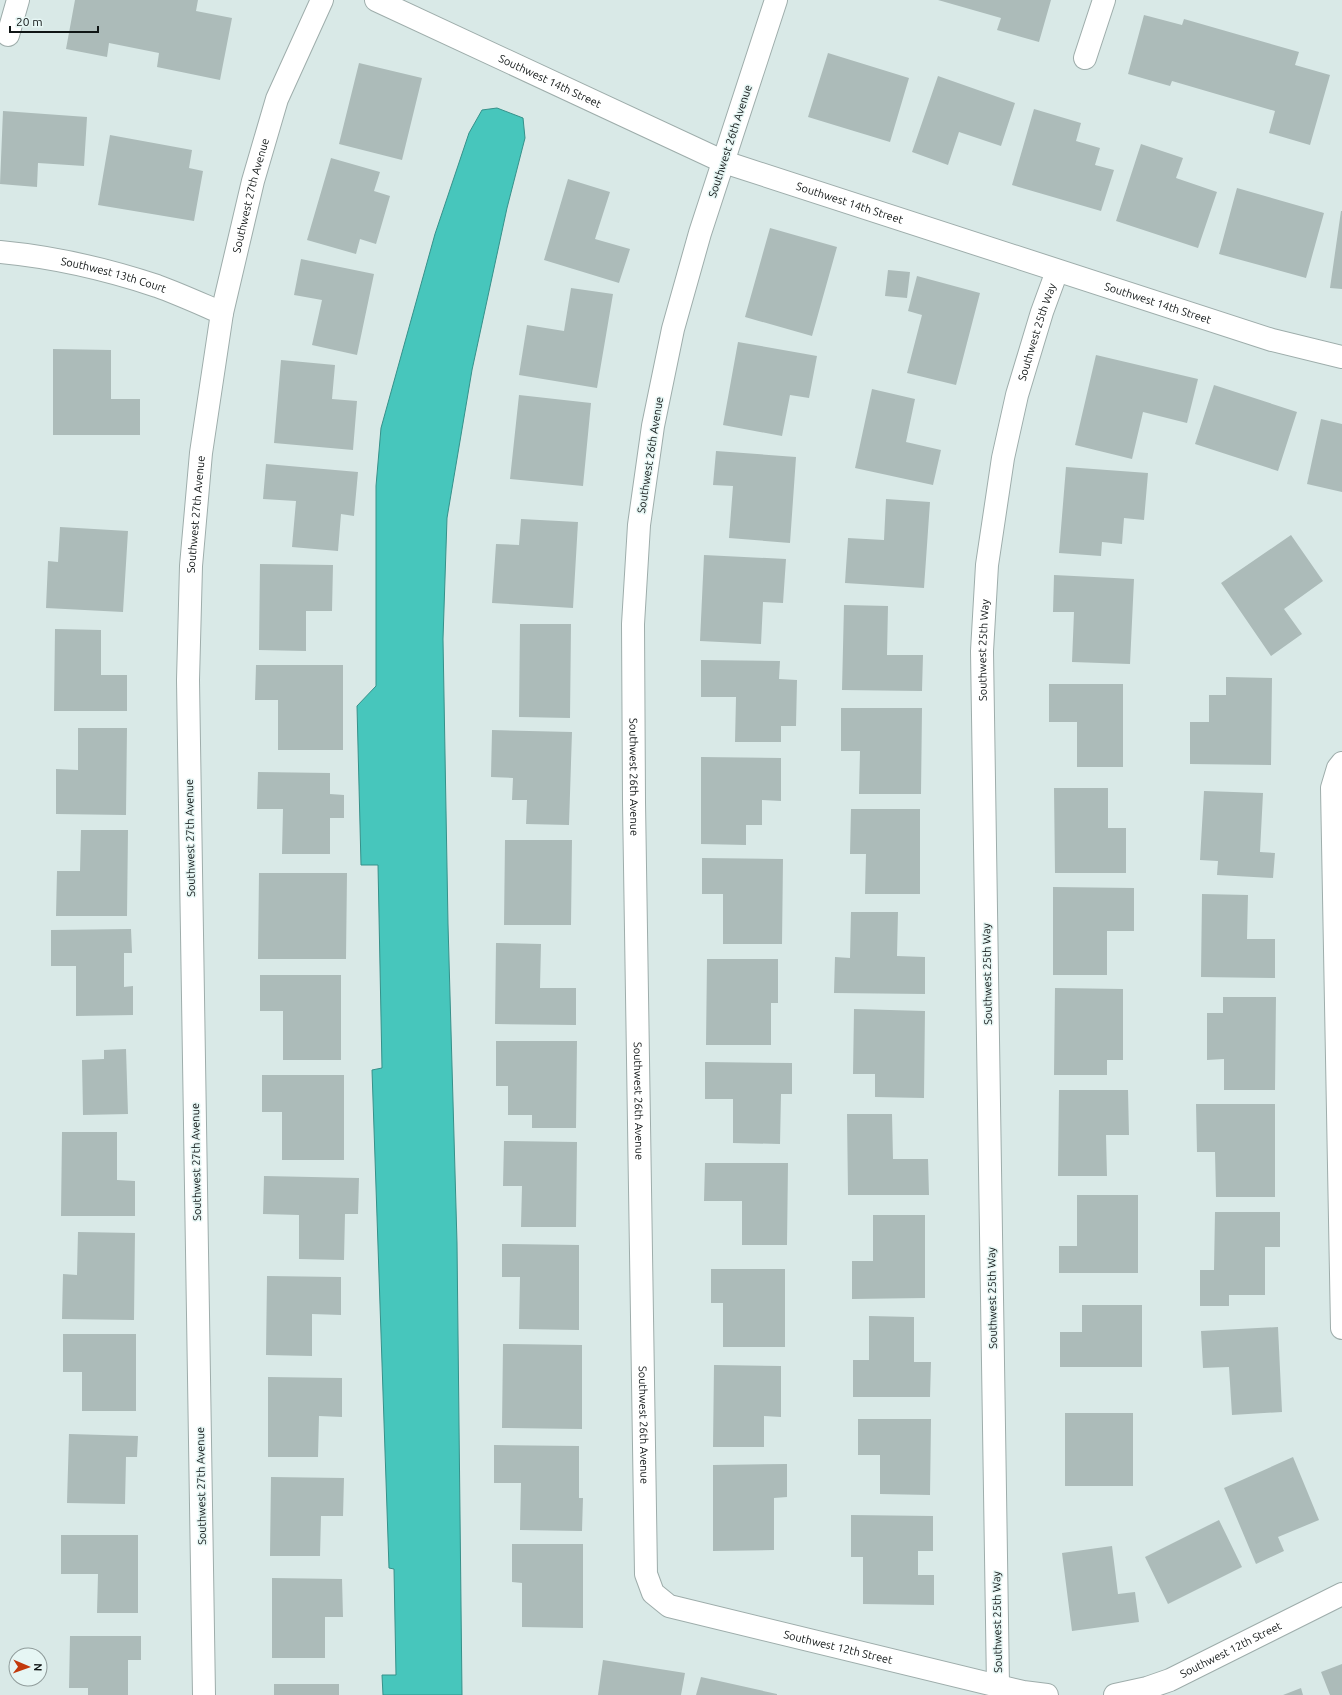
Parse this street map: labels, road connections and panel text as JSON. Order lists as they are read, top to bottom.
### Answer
{
  "streets": {
    "street": [
      "Southwest 14th Street",
      "Southwest 26th Avenue",
      "Southwest 27th Avenue",
      "Southwest 13th Court",
      "Southwest 25th Way",
      "Southwest 12th Street"
    ]
  },
  "crossings": [
    ["Southwest 14th Street", "Southwest 26th Avenue"],
    ["Southwest 14th Street", "Southwest 25th Way"],
    ["Southwest 26th Avenue", "Southwest 12th Street"],
    ["Southwest 27th Avenue", "Southwest 13th Court"],
    ["Southwest 25th Way", "Southwest 12th Street"]
  ],
  "scale_bar": "20 m",
  "north": "right"
}
